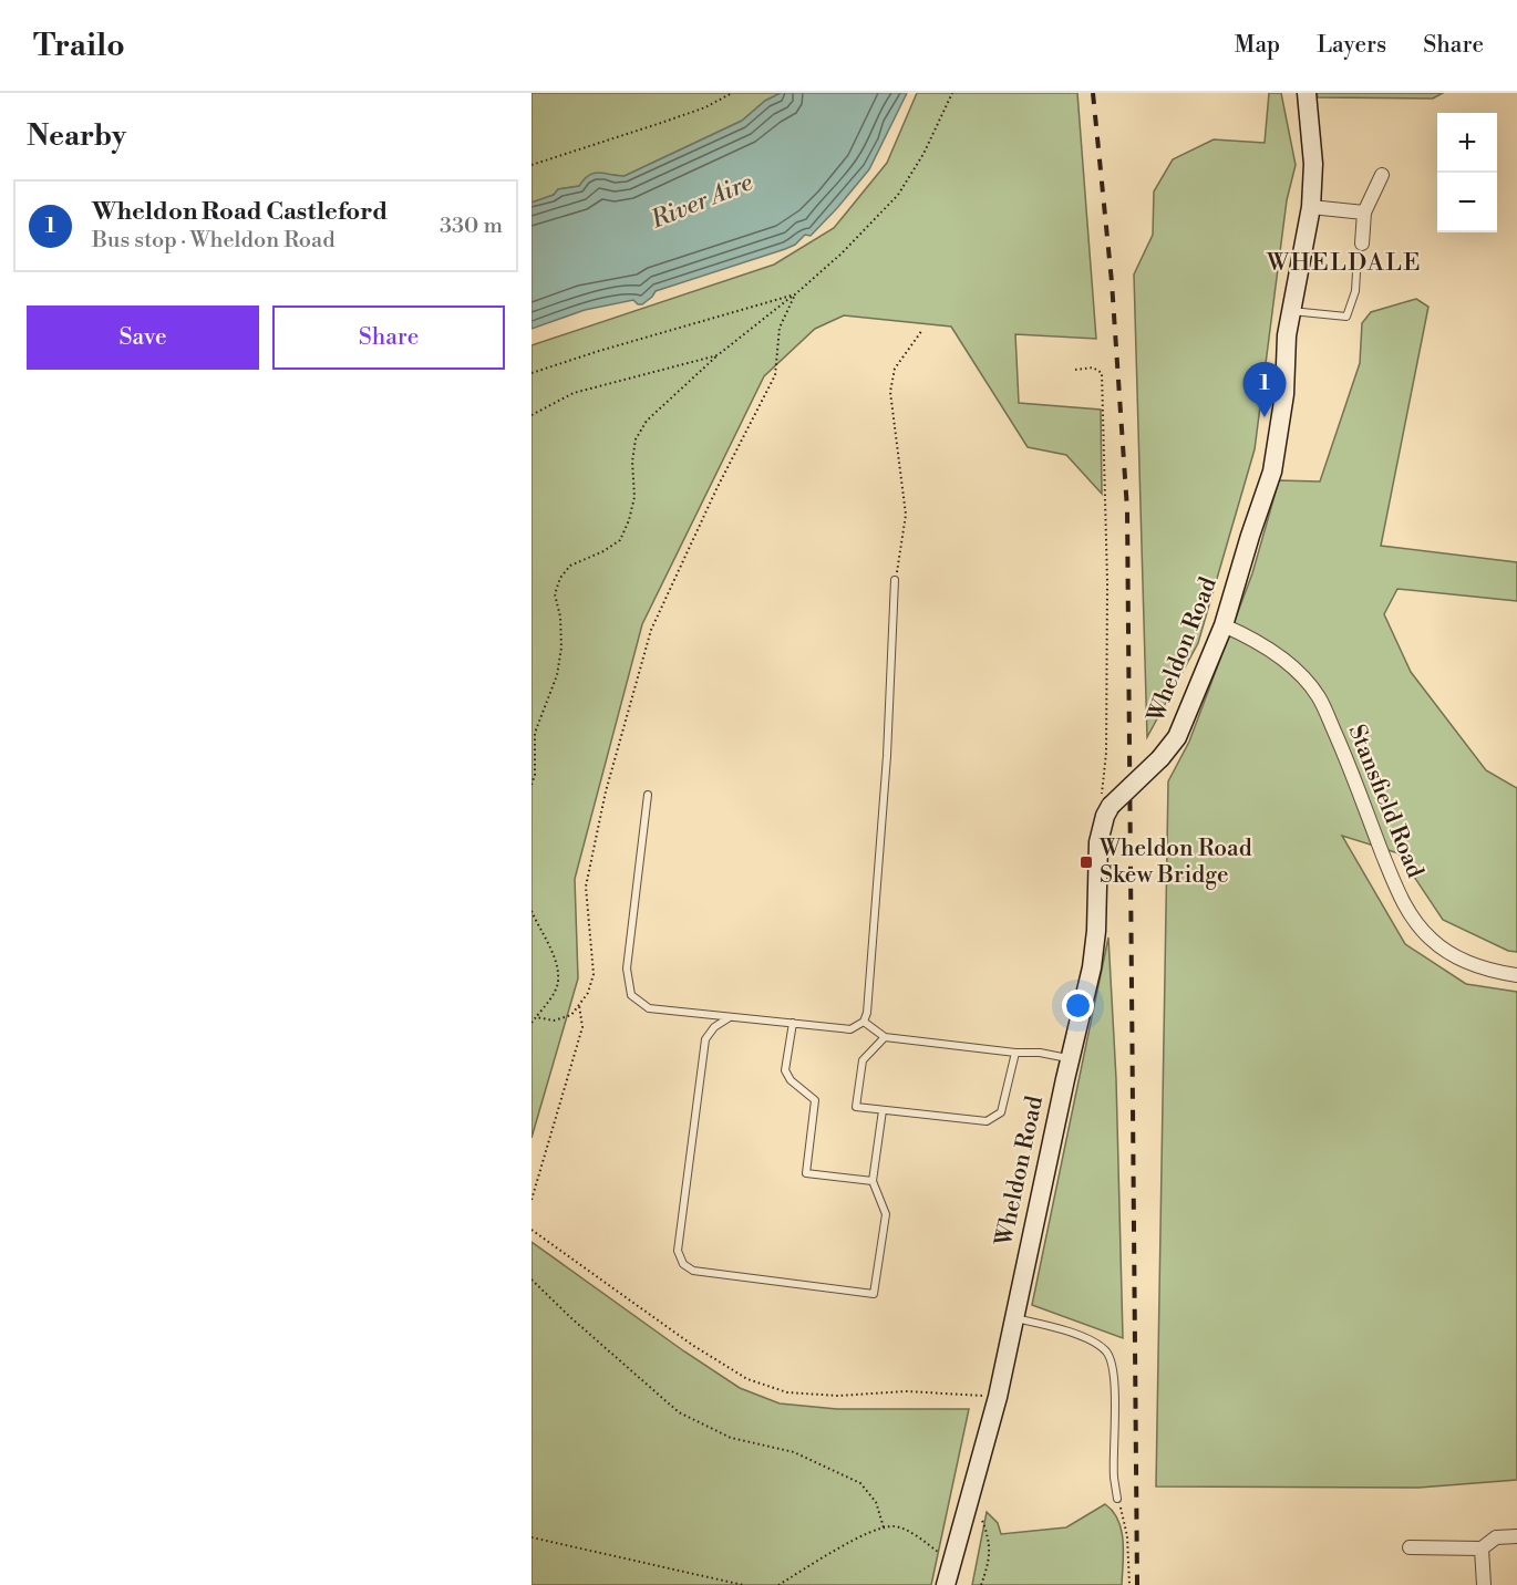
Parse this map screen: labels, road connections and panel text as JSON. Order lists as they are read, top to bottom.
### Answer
{
  "streets": {
    "street": ["Wheldon Road", "Stansfield Road"]
  },
  "crossings": [
    ["Wheldon Road", "Stansfield Road"]
  ],
  "districts": ["WHELDALE"],
  "water": ["River Aire"],
  "places": {
    "transit": ["Wheldon Road Skew Bridge"]
  },
  "page": {
    "header": "Trailo",
    "nav": ["Map", "Layers", "Share"],
    "heading": "Nearby",
    "map_buttons": ["+", "−"],
    "list": [
      {
        "mark": "1",
        "name": "Wheldon Road Castleford",
        "note": "Bus stop · Wheldon Road",
        "value": "330 m"
      }
    ],
    "buttons": ["Save", "Share"],
    "pins": "1"
  }
}
